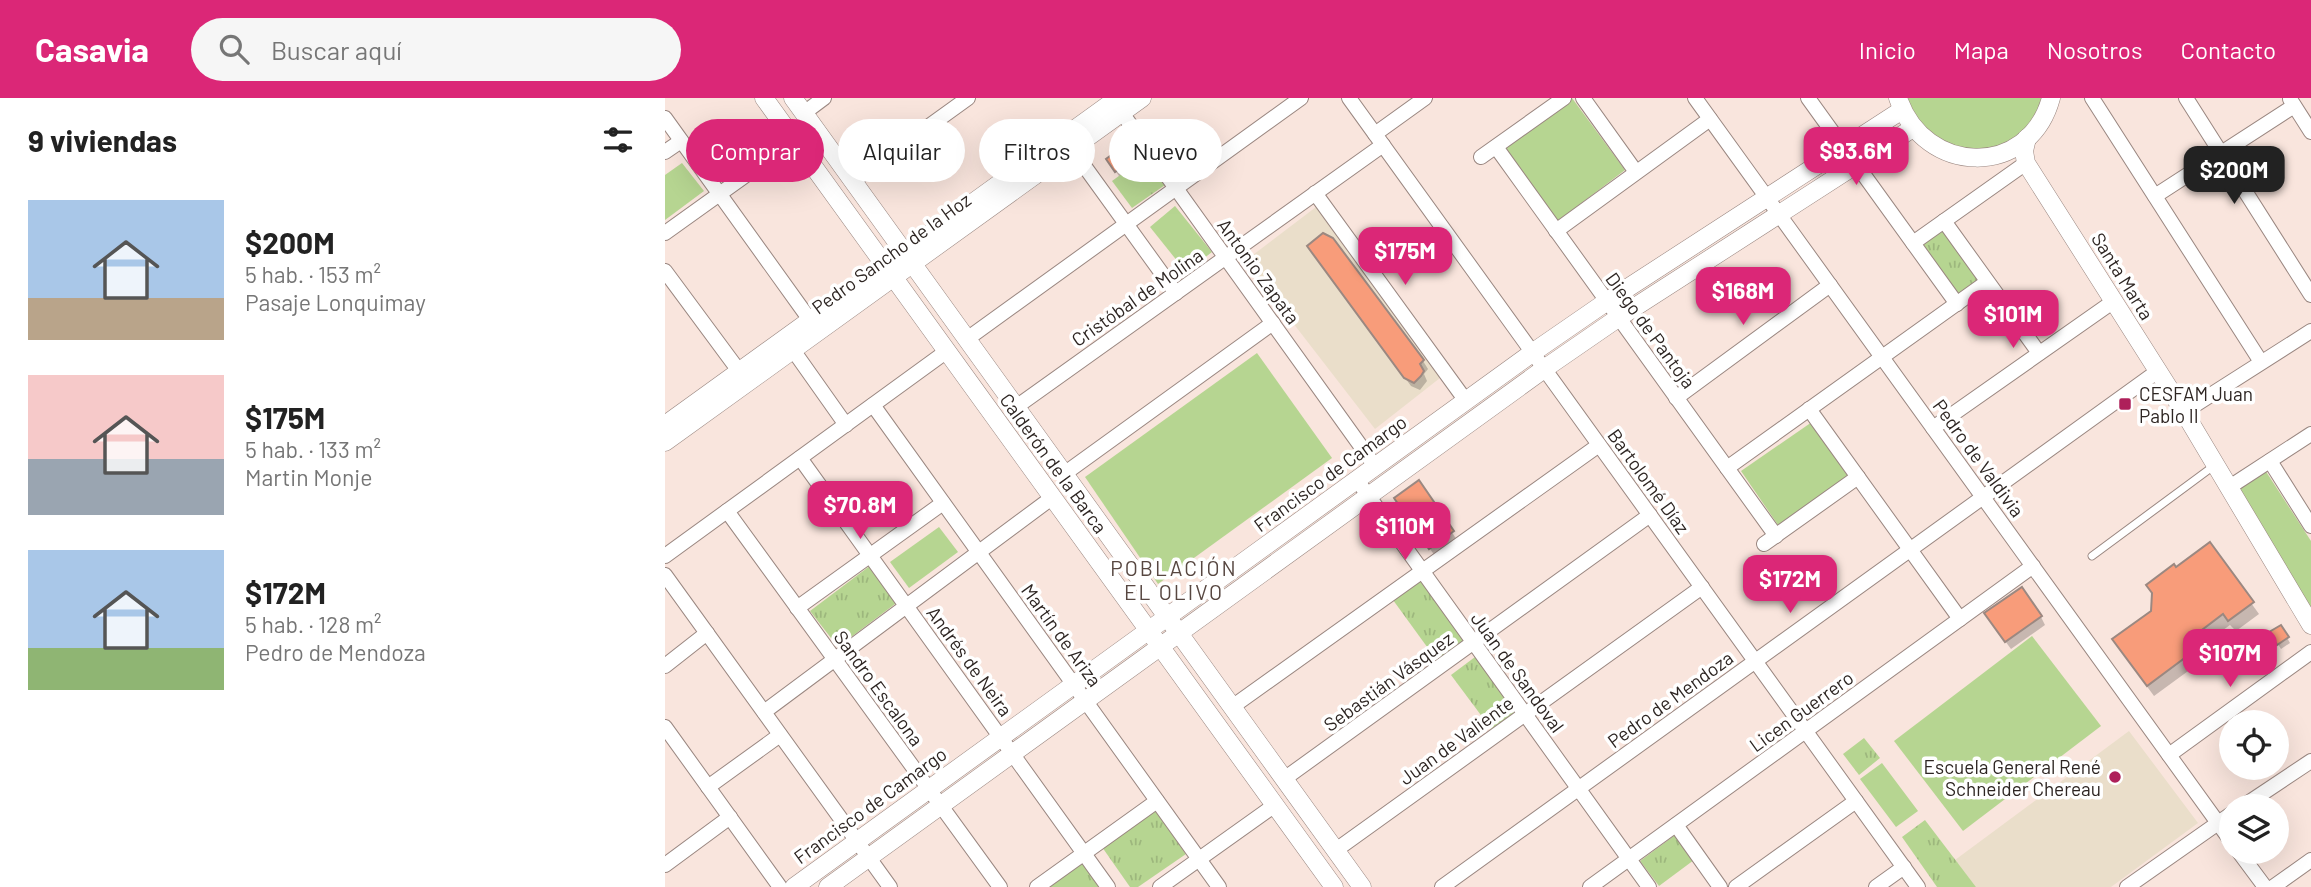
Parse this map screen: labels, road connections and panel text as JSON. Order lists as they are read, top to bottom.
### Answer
{
  "streets": {
    "street": [
      "Pedro Sancho de la Hoz",
      "Antonio Zapata",
      "Santa Marta",
      "Cristóbal de Molina",
      "Diego de Pantoja",
      "Pedro de Valdivia",
      "Calderón de la Barca",
      "Francisco de Camargo",
      "Bartolomé Díaz",
      "Martín de Ariza",
      "Andrés de Neira",
      "Juan de Sandoval",
      "Sebastián Vásquez",
      "Sandro Escalona",
      "Pedro de Mendoza",
      "Licen Guerrero",
      "Juan de Valiente"
    ]
  },
  "crossings": [
    ["Pedro Sancho de la Hoz", "Antonio Zapata"],
    ["Pedro Sancho de la Hoz", "Calderón de la Barca"],
    ["Antonio Zapata", "Cristóbal de Molina"],
    ["Antonio Zapata", "Francisco de Camargo"],
    ["Santa Marta", "Pedro de Mendoza"],
    ["Cristóbal de Molina", "Calderón de la Barca"],
    ["Cristóbal de Molina", "Bartolomé Díaz"],
    ["Diego de Pantoja", "Francisco de Camargo"],
    ["Pedro de Valdivia", "Francisco de Camargo"],
    ["Pedro de Valdivia", "Pedro de Mendoza"],
    ["Pedro de Valdivia", "Licen Guerrero"],
    ["Calderón de la Barca", "Francisco de Camargo"],
    ["Calderón de la Barca", "Sebastián Vásquez"],
    ["Calderón de la Barca", "Juan de Valiente"],
    ["Francisco de Camargo", "Bartolomé Díaz"],
    ["Francisco de Camargo", "Martín de Ariza"],
    ["Francisco de Camargo", "Andrés de Neira"],
    ["Francisco de Camargo", "Juan de Sandoval"],
    ["Francisco de Camargo", "Sandro Escalona"],
    ["Bartolomé Díaz", "Sebastián Vásquez"],
    ["Bartolomé Díaz", "Pedro de Mendoza"],
    ["Bartolomé Díaz", "Licen Guerrero"],
    ["Bartolomé Díaz", "Juan de Valiente"],
    ["Juan de Sandoval", "Sebastián Vásquez"],
    ["Juan de Sandoval", "Pedro de Mendoza"],
    ["Juan de Sandoval", "Licen Guerrero"],
    ["Juan de Sandoval", "Juan de Valiente"]
  ],
  "districts": ["POBLACIÓN EL OLIVO"],
  "places": {
    "transit": ["CESFAM Juan Pablo II"],
    "other": ["Escuela General René Schneider Chereau"]
  },
  "page": {
    "header": "Casavia",
    "search": "Buscar aquí",
    "nav": [
      "Inicio",
      "Mapa",
      "Nosotros",
      "Contacto"
    ],
    "heading": "9 viviendas",
    "chip": [
      "Comprar",
      "Alquilar",
      "Filtros",
      "Nuevo"
    ],
    "price": [
      "$93.6M",
      "$200M",
      "$175M",
      "$168M",
      "$101M",
      "$70.8M",
      "$110M",
      "$172M",
      "$107M"
    ],
    "list": [
      {
        "name": "$200M",
        "note": "5 hab. · 153 m² · Pasaje Lonquimay"
      },
      {
        "name": "$175M",
        "note": "5 hab. · 133 m² · Martin Monje"
      },
      {
        "name": "$172M",
        "note": "5 hab. · 128 m² · Pedro de Mendoza"
      }
    ]
  }
}
